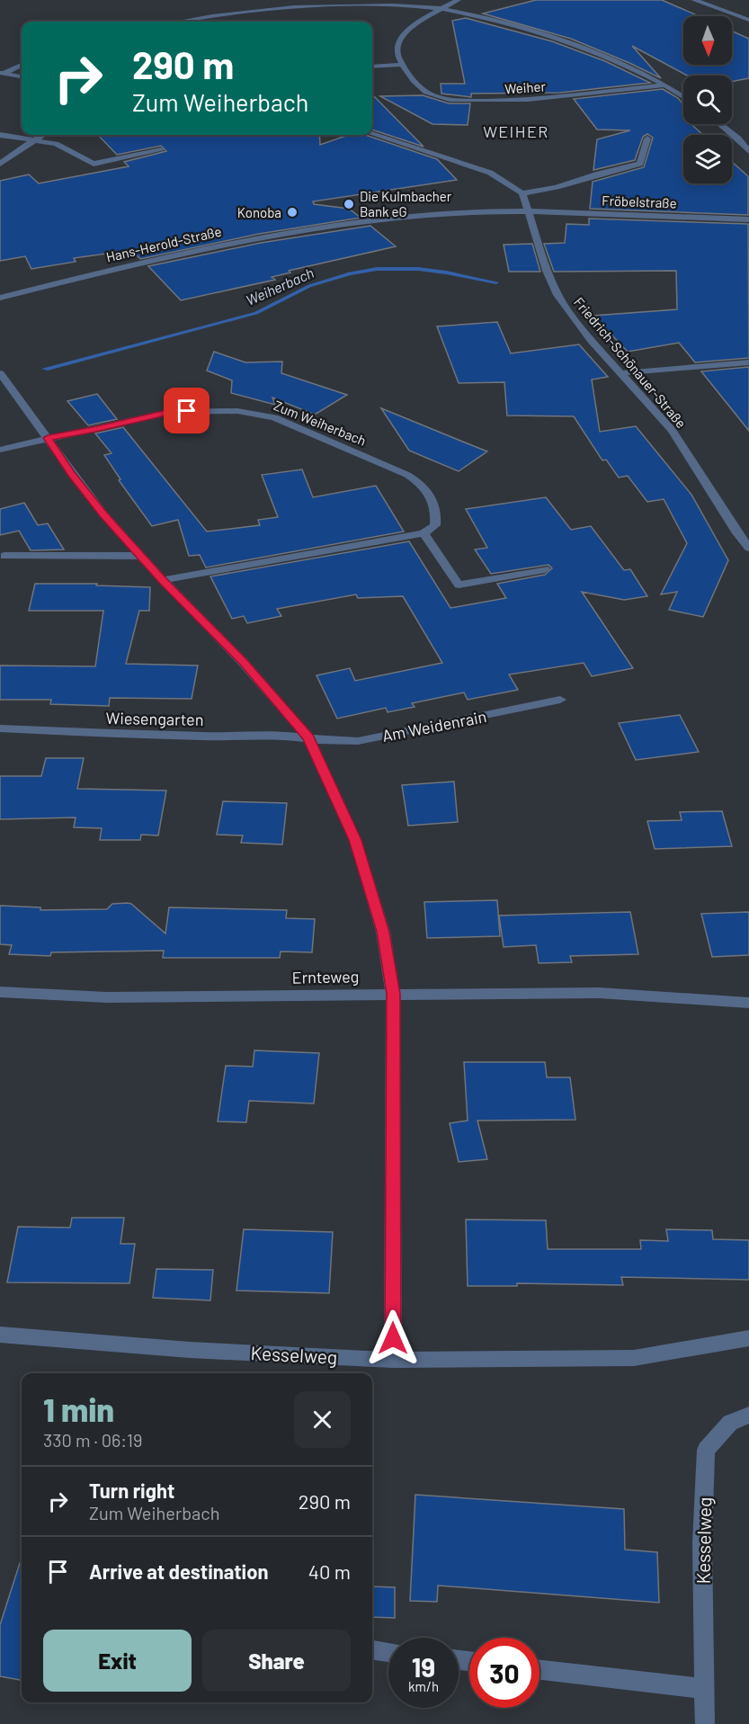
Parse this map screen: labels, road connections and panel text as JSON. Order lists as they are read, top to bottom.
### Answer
{
  "streets": {
    "street": [
      "Weiher",
      "Fröbelstraße",
      "Hans-Herold-Straße",
      "Friedrich-Schönauer-Straße",
      "Zum Weiherbach",
      "Wiesengarten",
      "Am Weidenrain",
      "Ernteweg",
      "Kesselweg"
    ]
  },
  "crossings": [
    ["Fröbelstraße", "Hans-Herold-Straße"],
    ["Fröbelstraße", "Friedrich-Schönauer-Straße"],
    ["Hans-Herold-Straße", "Friedrich-Schönauer-Straße"],
    ["Wiesengarten", "Am Weidenrain"]
  ],
  "districts": ["WEIHER"],
  "water": ["Weiherbach"],
  "places": ["Die Kulmbacher Bank eG", "Konoba"],
  "north": "bottom",
  "page": {
    "turn": ["290 m", "Zum Weiherbach"],
    "heading": ["1 min", "330 m · 06:19"],
    "list": [
      {
        "name": "Turn right",
        "note": "Zum Weiherbach",
        "value": "290 m"
      },
      {
        "name": "Arrive at destination",
        "value": "40 m"
      }
    ],
    "buttons": ["Exit", "Share"],
    "speed": "19 km/h",
    "limit": "30"
  }
}
